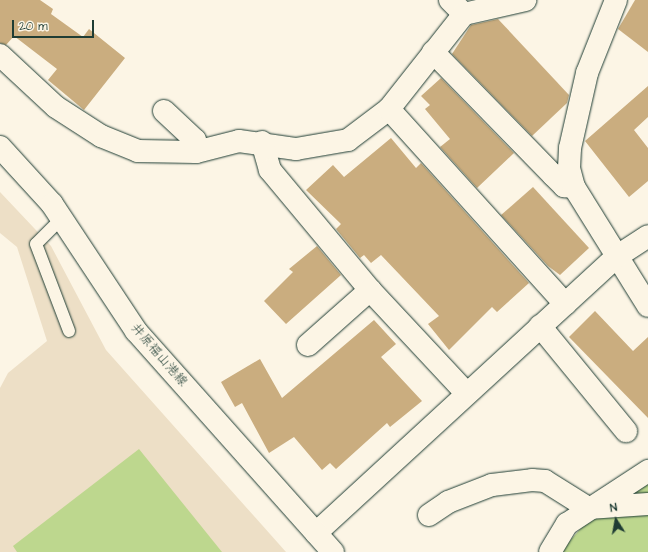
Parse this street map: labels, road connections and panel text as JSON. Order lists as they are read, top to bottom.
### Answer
{
  "streets": {
    "street": ["井原福山港線"]
  },
  "scale_bar": "20 m",
  "north": "top"
}
